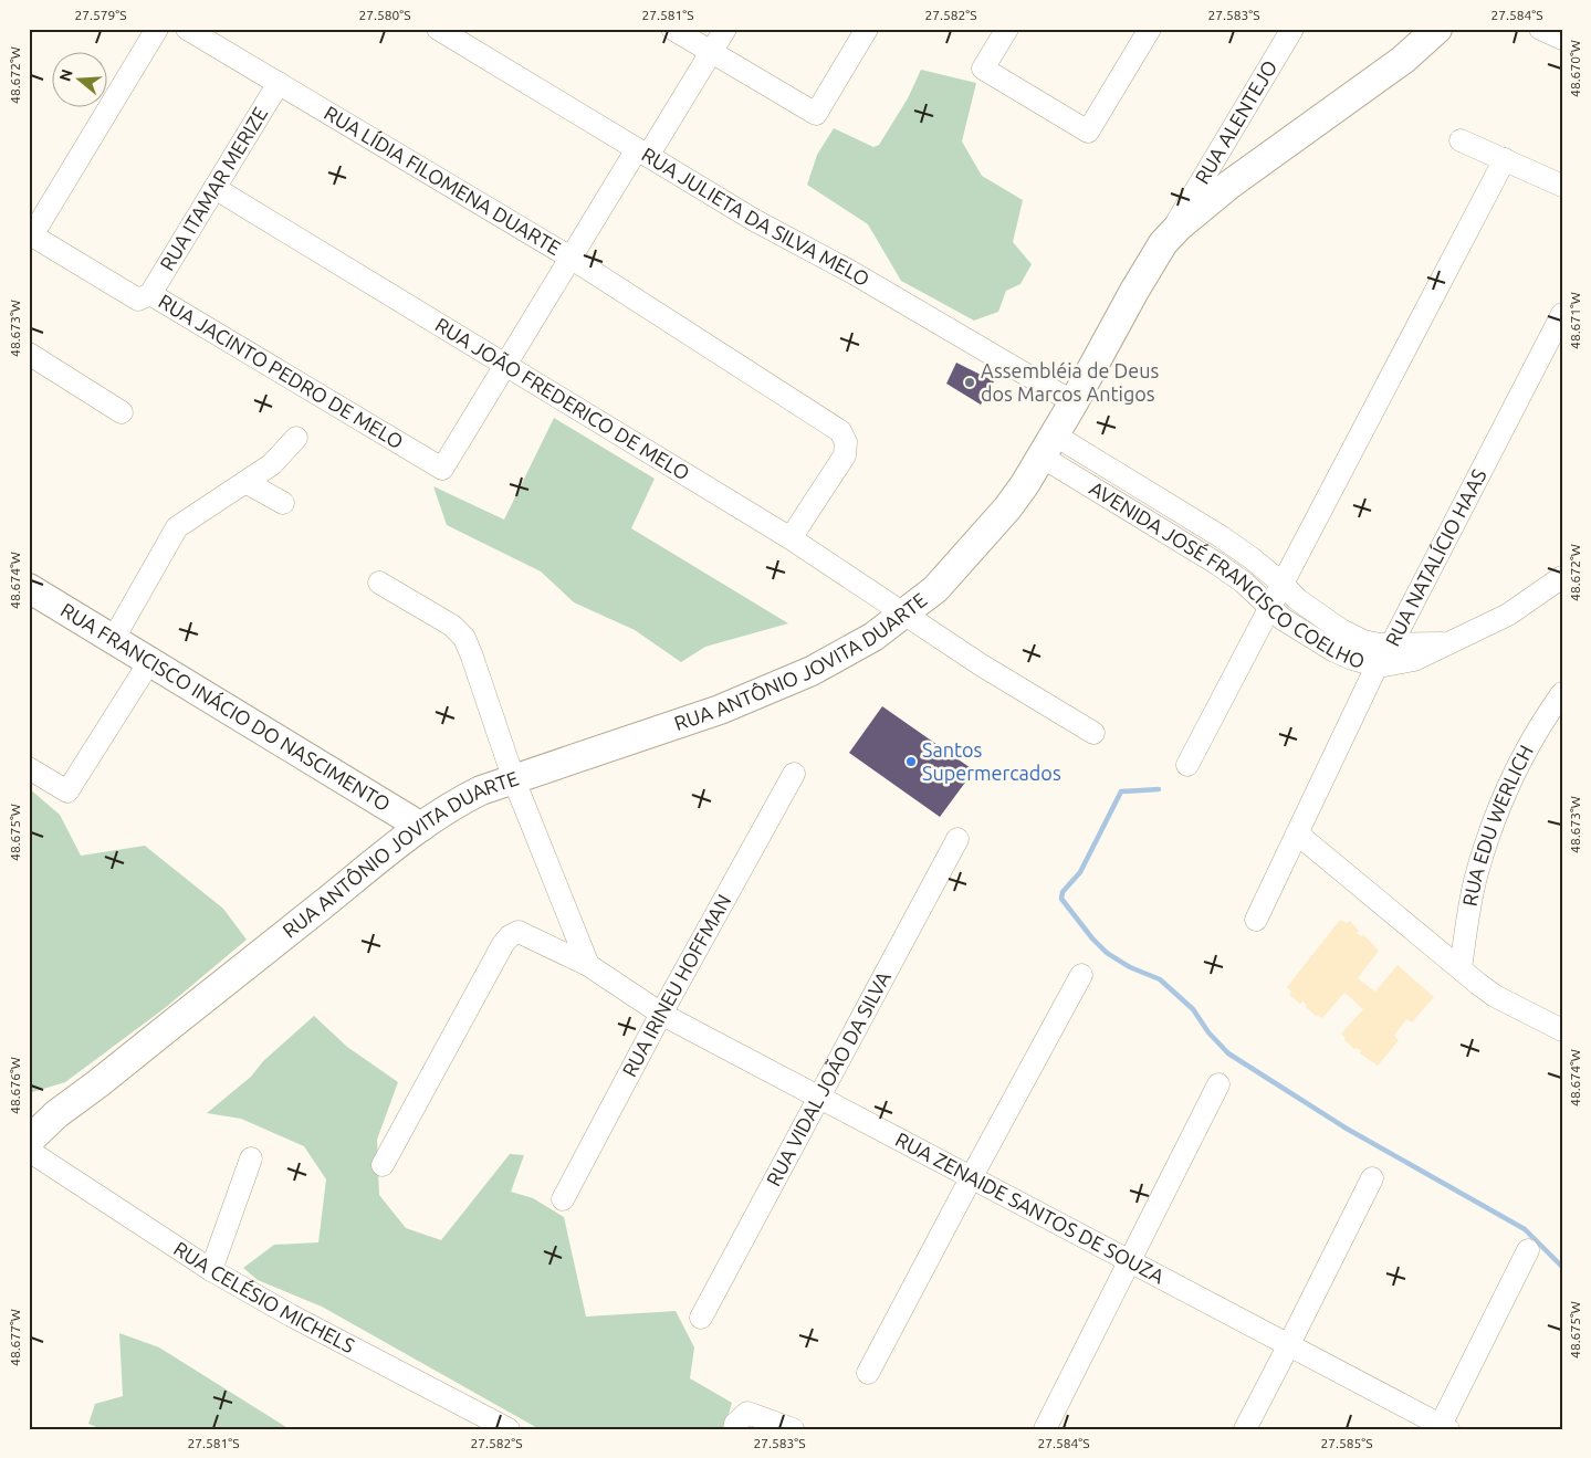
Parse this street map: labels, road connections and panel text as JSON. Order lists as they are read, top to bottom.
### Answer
{
  "streets": {
    "main road": ["RUA ANTÔNIO JOVITA DUARTE", "RUA FRANCISCO INÁCIO DO NASCIMENTO"],
    "street": [
      "RUA ALENTEJO",
      "RUA LÍDIA FILOMENA DUARTE",
      "RUA ITAMAR MERIZE",
      "RUA JULIETA DA SILVA MELO",
      "RUA JACINTO PEDRO DE MELO",
      "RUA JOÃO FREDERICO DE MELO",
      "RUA NATALÍCIO HAAS",
      "AVENIDA JOSÉ FRANCISCO COELHO",
      "RUA EDU WERLICH",
      "RUA IRINEU HOFFMAN",
      "RUA VIDAL JOÃO DA SILVA",
      "RUA ZENAIDE SANTOS DE SOUZA",
      "RUA CELÉSIO MICHELS"
    ]
  },
  "crossings": [
    ["RUA ALENTEJO", "RUA ANTÔNIO JOVITA DUARTE"],
    ["RUA LÍDIA FILOMENA DUARTE", "RUA ITAMAR MERIZE"],
    ["RUA LÍDIA FILOMENA DUARTE", "RUA JOÃO FREDERICO DE MELO"],
    ["RUA ITAMAR MERIZE", "RUA JACINTO PEDRO DE MELO"],
    ["RUA ITAMAR MERIZE", "RUA JOÃO FREDERICO DE MELO"],
    ["RUA JULIETA DA SILVA MELO", "RUA ANTÔNIO JOVITA DUARTE"],
    ["RUA JACINTO PEDRO DE MELO", "RUA JOÃO FREDERICO DE MELO"],
    ["RUA JOÃO FREDERICO DE MELO", "RUA ANTÔNIO JOVITA DUARTE"],
    ["RUA NATALÍCIO HAAS", "AVENIDA JOSÉ FRANCISCO COELHO"],
    ["AVENIDA JOSÉ FRANCISCO COELHO", "RUA ANTÔNIO JOVITA DUARTE"],
    ["RUA ANTÔNIO JOVITA DUARTE", "RUA FRANCISCO INÁCIO DO NASCIMENTO"],
    ["RUA IRINEU HOFFMAN", "RUA ZENAIDE SANTOS DE SOUZA"],
    ["RUA VIDAL JOÃO DA SILVA", "RUA ZENAIDE SANTOS DE SOUZA"]
  ],
  "places": ["Assembléia de Deus dos Marcos Antigos", "Santos Supermercados"],
  "north": "left",
  "coordinates": [
    "27.579°S",
    "27.580°S",
    "27.581°S",
    "27.582°S",
    "27.583°S",
    "27.584°S",
    "48.670°W",
    "48.672°W",
    "48.671°W",
    "48.673°W",
    "48.674°W",
    "48.675°W",
    "48.676°W",
    "48.677°W",
    "27.585°S"
  ]
}
